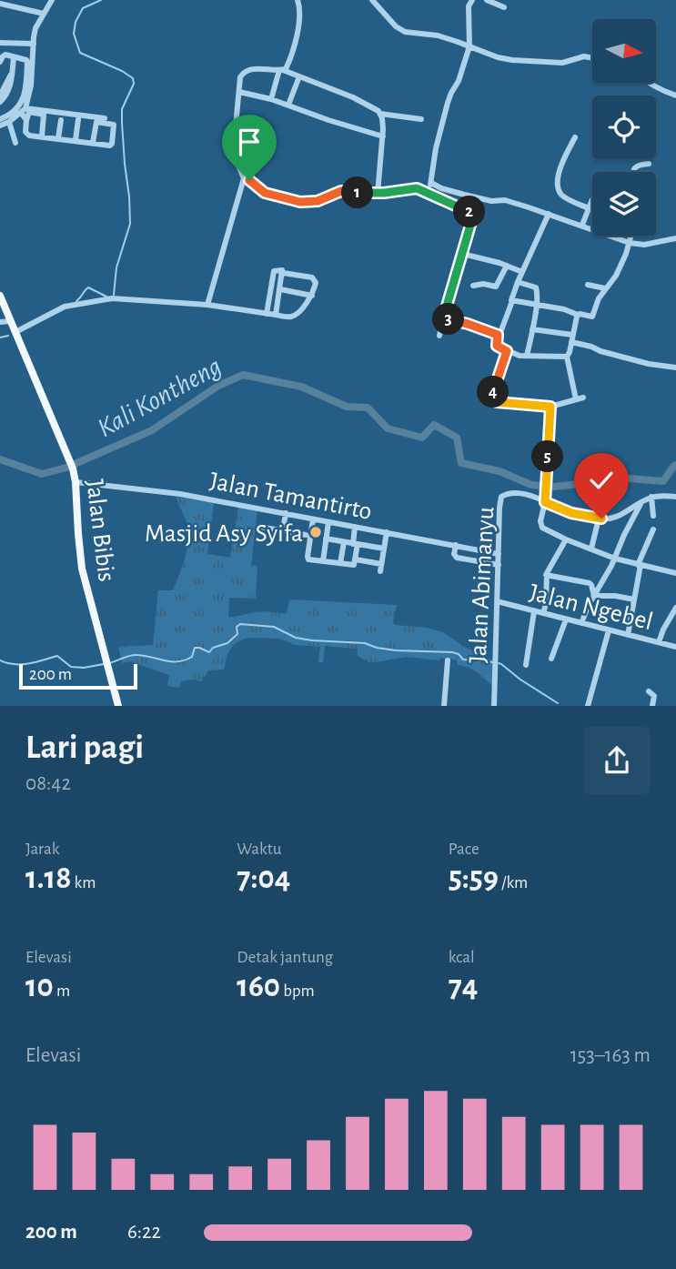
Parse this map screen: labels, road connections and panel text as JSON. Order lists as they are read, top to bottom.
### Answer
{
  "streets": {
    "main road": ["Jalan Bibis"],
    "street": ["Jalan Tamantirto", "Jalan Abimanyu", "Jalan Ngebel"]
  },
  "crossings": [
    ["Jalan Tamantirto", "Jalan Bibis"],
    ["Jalan Tamantirto", "Jalan Abimanyu"],
    ["Jalan Abimanyu", "Jalan Ngebel"]
  ],
  "water": ["Kali Kontheng"],
  "places": ["Masjid Asy Syifa"],
  "scale_bar": "200 m",
  "north": "right",
  "page": {
    "pins": [
      "1",
      "2",
      "3",
      "4",
      "5"
    ],
    "scale": "200 m",
    "heading": ["Lari pagi", "08:42"],
    "stats": [
      ["Jarak", "1.18 km"],
      ["Waktu", "7:04"],
      ["Pace", "5:59 /km"],
      ["Elevasi", "10 m"],
      ["Detak jantung", "160 bpm"],
      ["kcal", "74"]
    ],
    "chart": ["Elevasi", "153–163 m"],
    "list": [
      {
        "name": "200 m",
        "note": "6:22"
      }
    ]
  }
}
